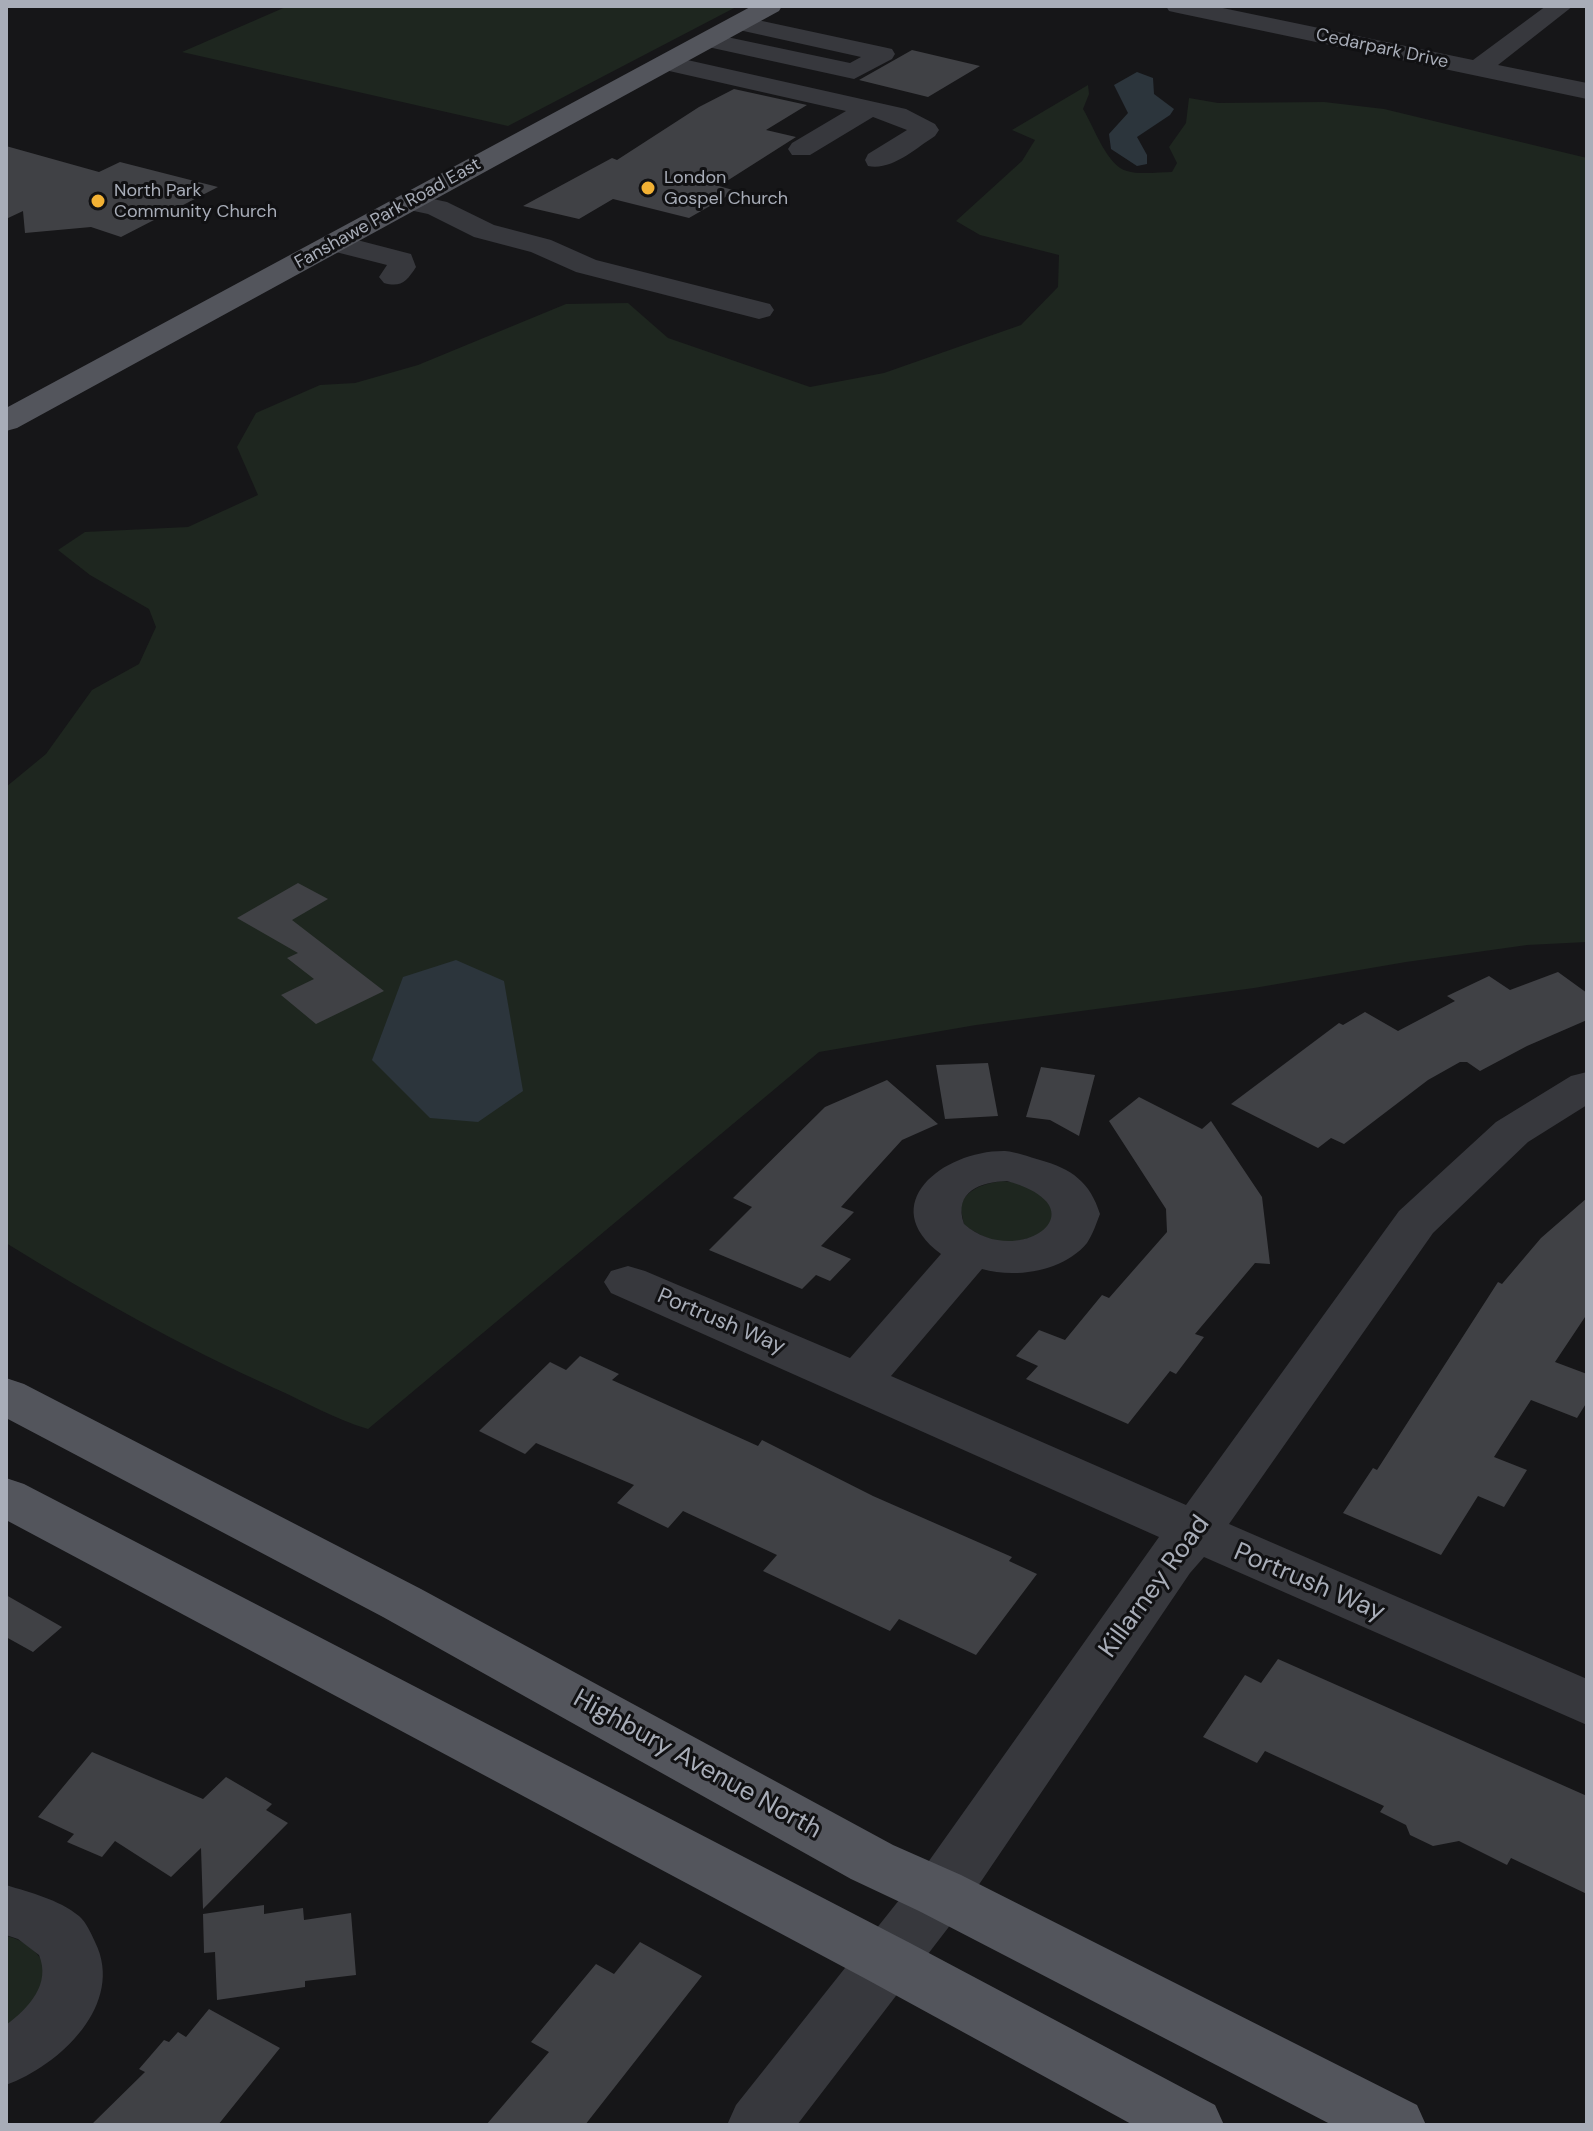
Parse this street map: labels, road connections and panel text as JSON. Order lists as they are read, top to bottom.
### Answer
{
  "streets": {
    "main road": ["Fanshawe Park Road East", "Highbury Avenue North"],
    "street": ["Cedarpark Drive", "Portrush Way", "Killarney Road"]
  },
  "crossings": [
    ["Portrush Way", "Killarney Road"],
    ["Killarney Road", "Highbury Avenue North"]
  ],
  "places": ["London Gospel Church", "North Park Community Church"]
}
